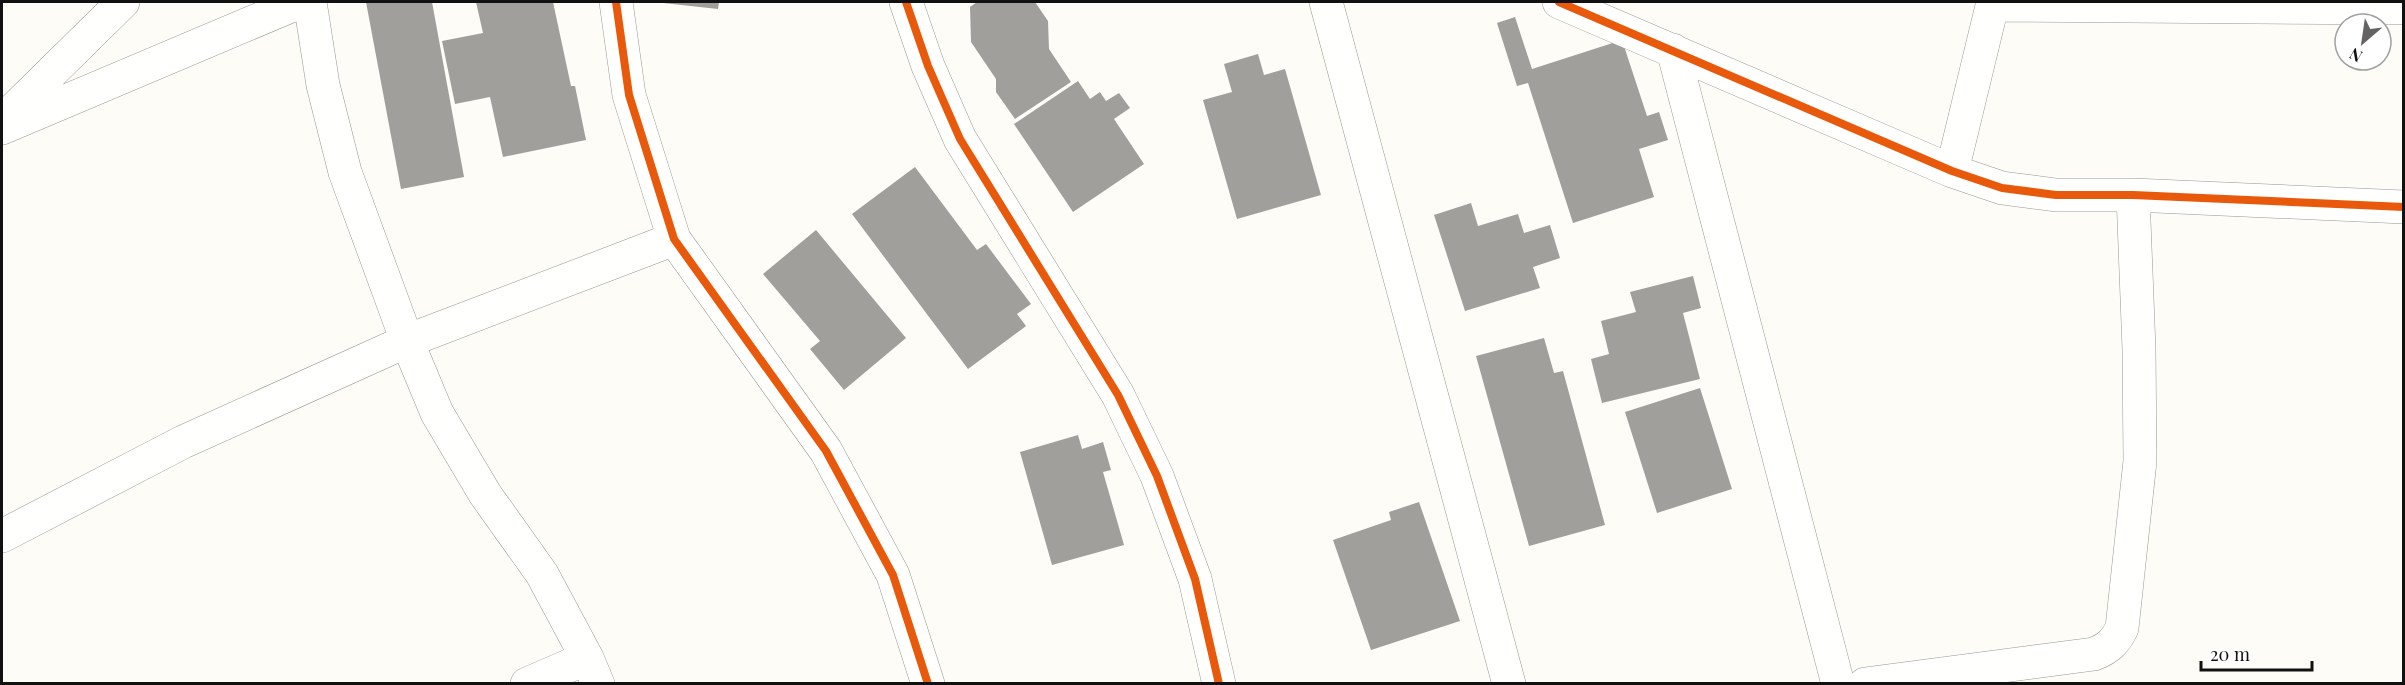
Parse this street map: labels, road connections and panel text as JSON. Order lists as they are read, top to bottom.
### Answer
{
  "scale_bar": "20 m",
  "north": "bottom left"
}
